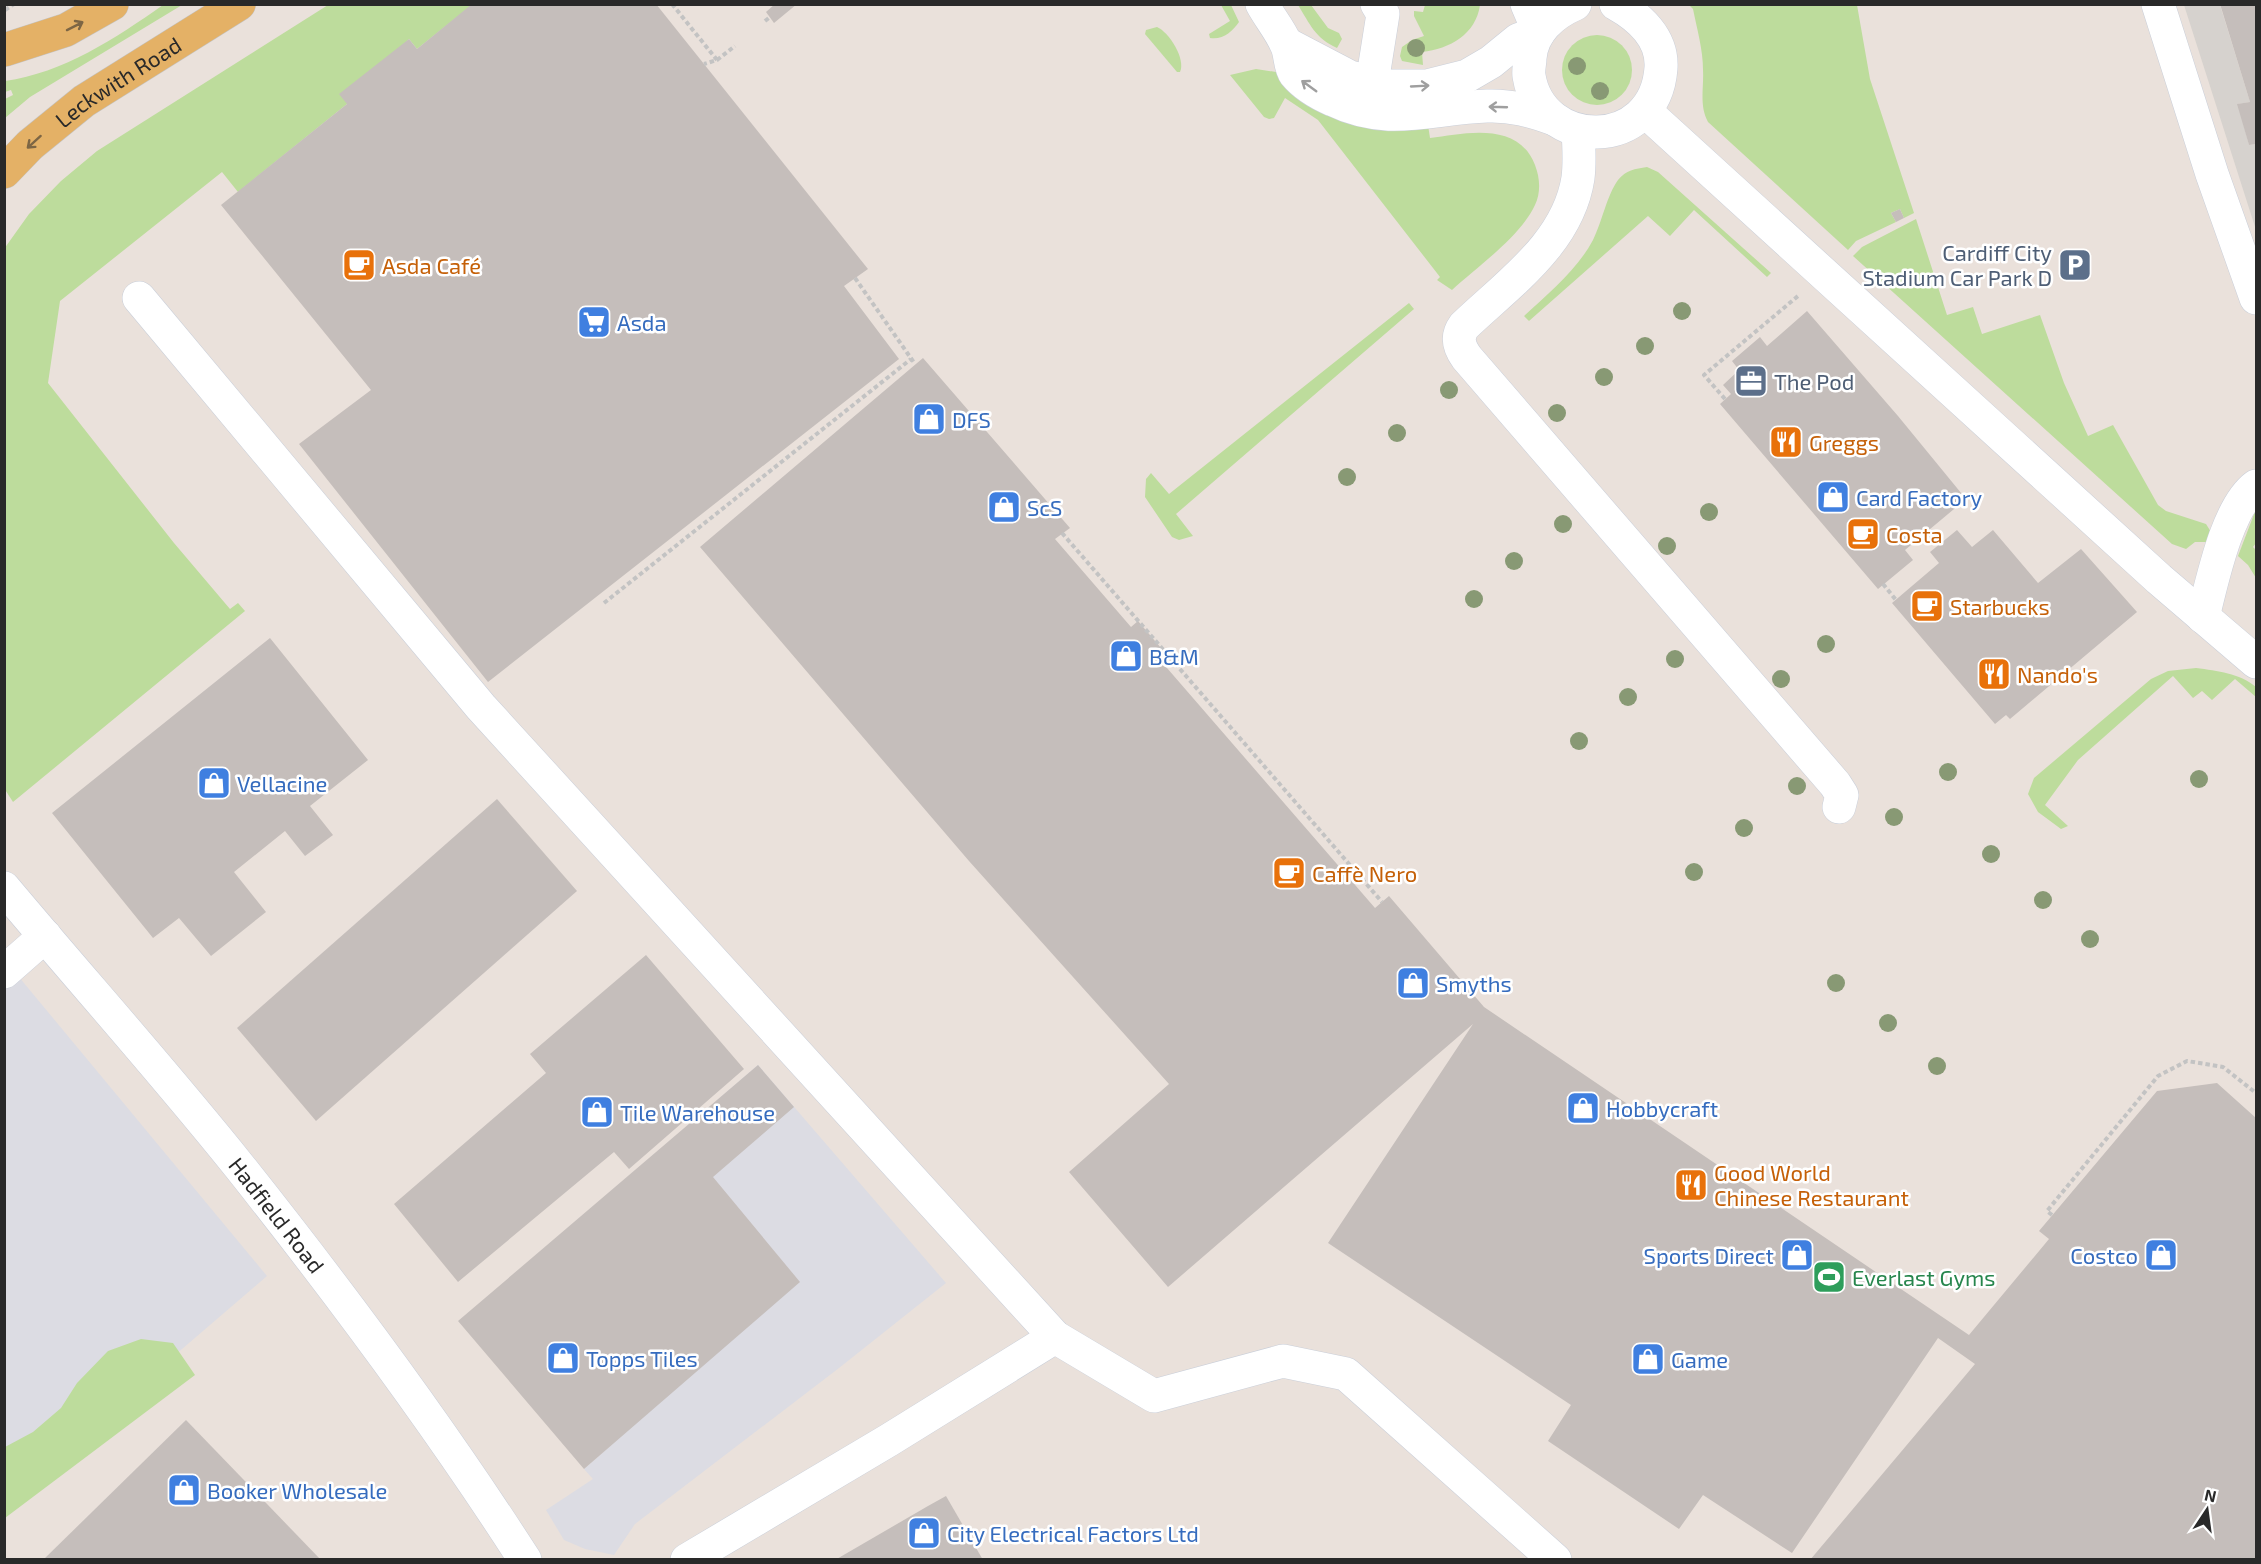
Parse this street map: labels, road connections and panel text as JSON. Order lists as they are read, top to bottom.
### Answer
{
  "streets": {
    "main road": ["Leckwith Road"],
    "street": ["Hadfield Road"]
  },
  "places": {
    "cafe": [
      "Asda Café",
      "Costa",
      "Starbucks",
      "Caffè Nero"
    ],
    "parking": ["Cardiff City Stadium Car Park D"],
    "supermarket": ["Asda"],
    "office": ["The Pod"],
    "shop": [
      "DFS",
      "Card Factory",
      "ScS",
      "B&M",
      "Vellacine",
      "Smyths",
      "Hobbycraft",
      "Tile Warehouse",
      "Sports Direct",
      "Costco",
      "Topps Tiles",
      "Game",
      "Booker Wholesale",
      "City Electrical Factors Ltd"
    ],
    "restaurant": ["Greggs", "Nando's", "Good World Chinese Restaurant"],
    "sports": ["Everlast Gyms"]
  },
  "north": "top"
}
